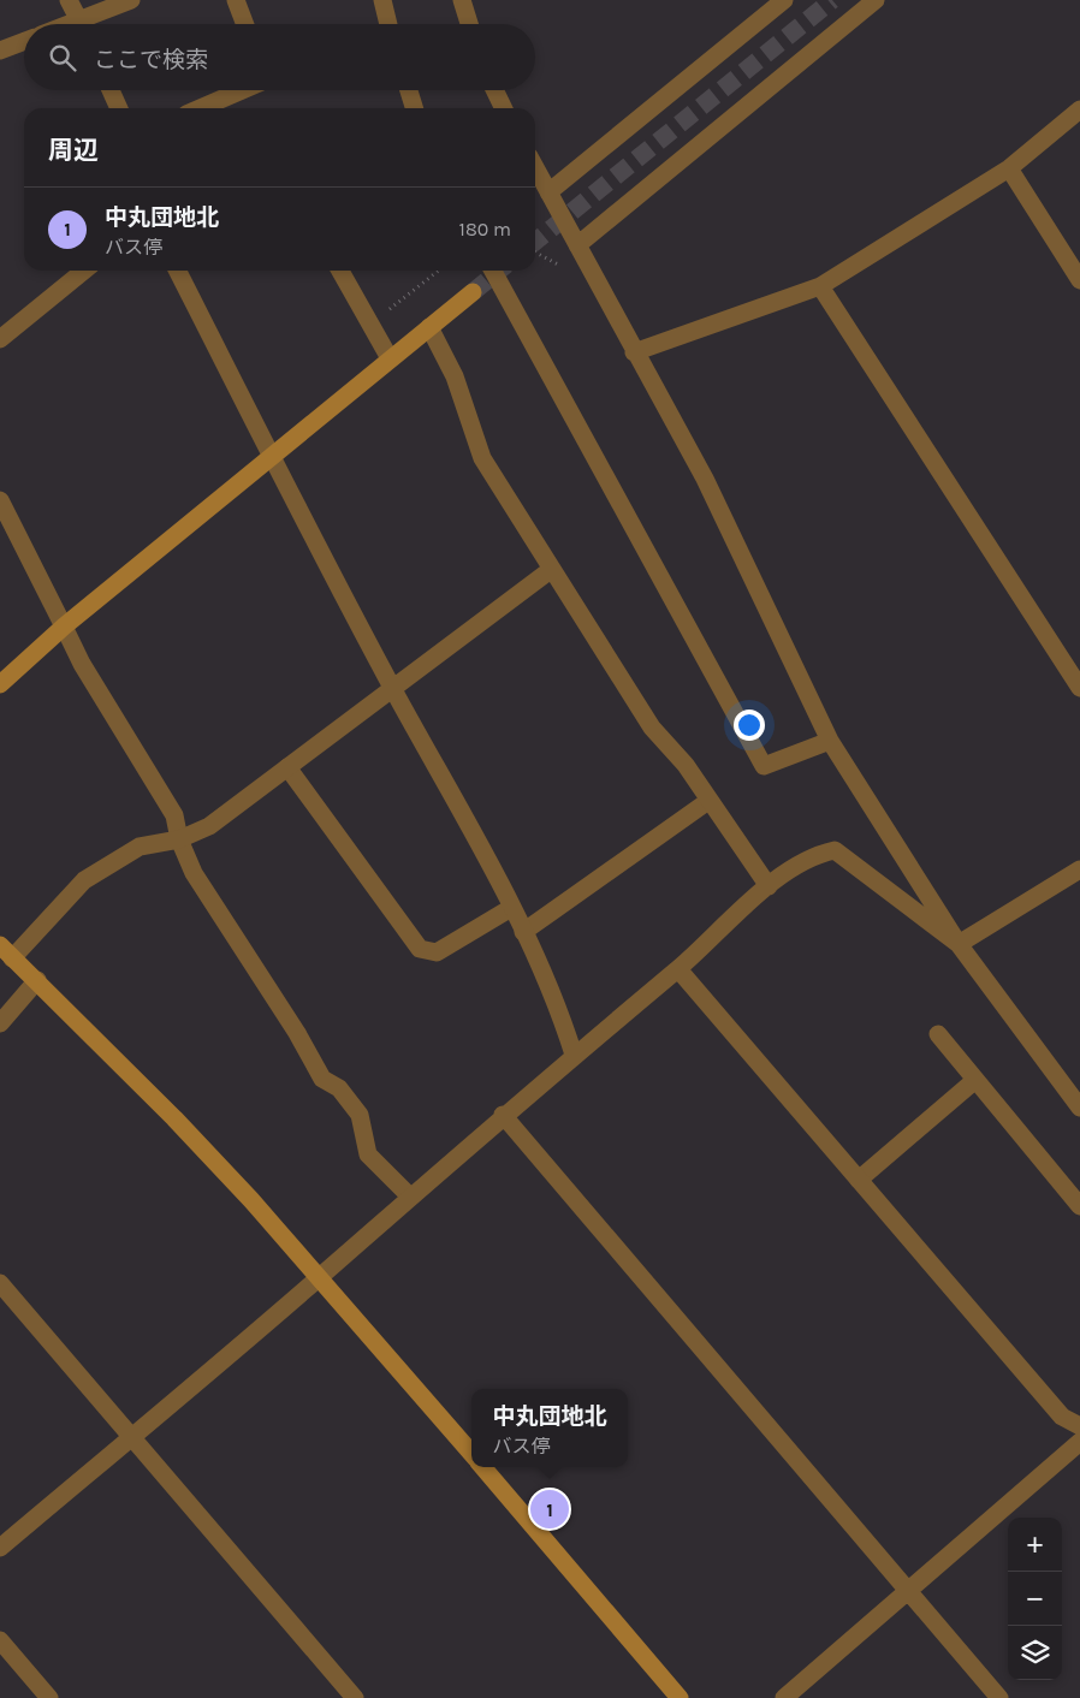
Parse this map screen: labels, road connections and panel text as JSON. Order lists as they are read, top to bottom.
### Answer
{
  "page": {
    "search": "ここで検索",
    "heading": "周辺",
    "list": [
      {
        "mark": "1",
        "name": "中丸団地北",
        "note": "バス停",
        "value": "180 m"
      }
    ],
    "popup": ["中丸団地北", "バス停"],
    "pins": "1",
    "map_buttons": ["+", "−"]
  }
}
